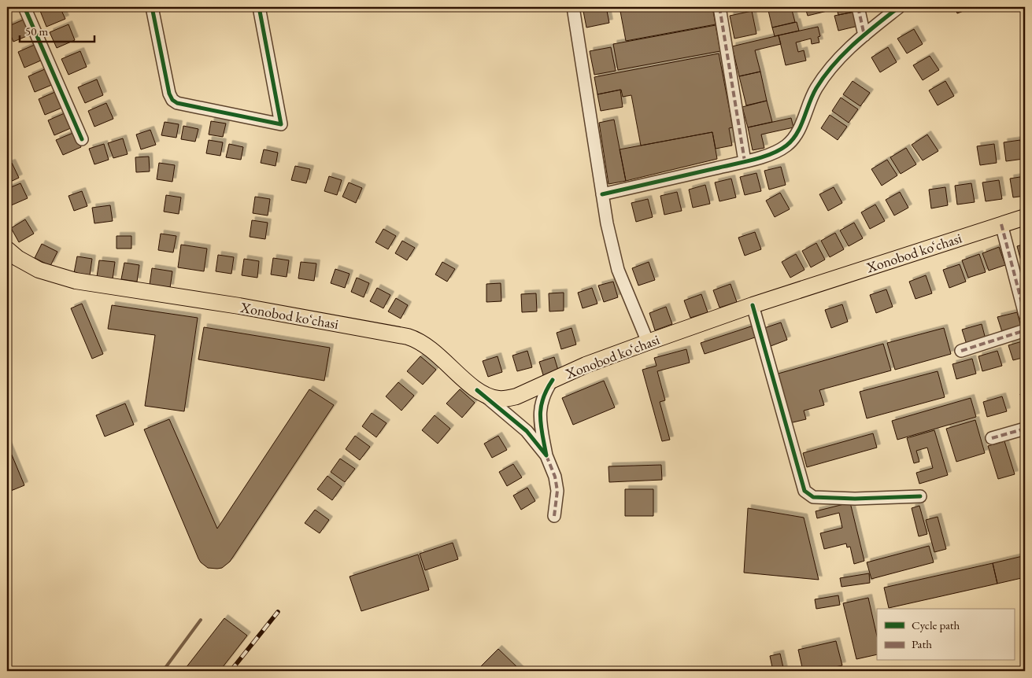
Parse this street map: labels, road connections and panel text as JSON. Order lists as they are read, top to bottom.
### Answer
{
  "streets": {
    "main road": ["Xonobod koʻchasi"]
  },
  "legend": ["Cycle path", "Path"],
  "scale_bar": "50 m"
}
